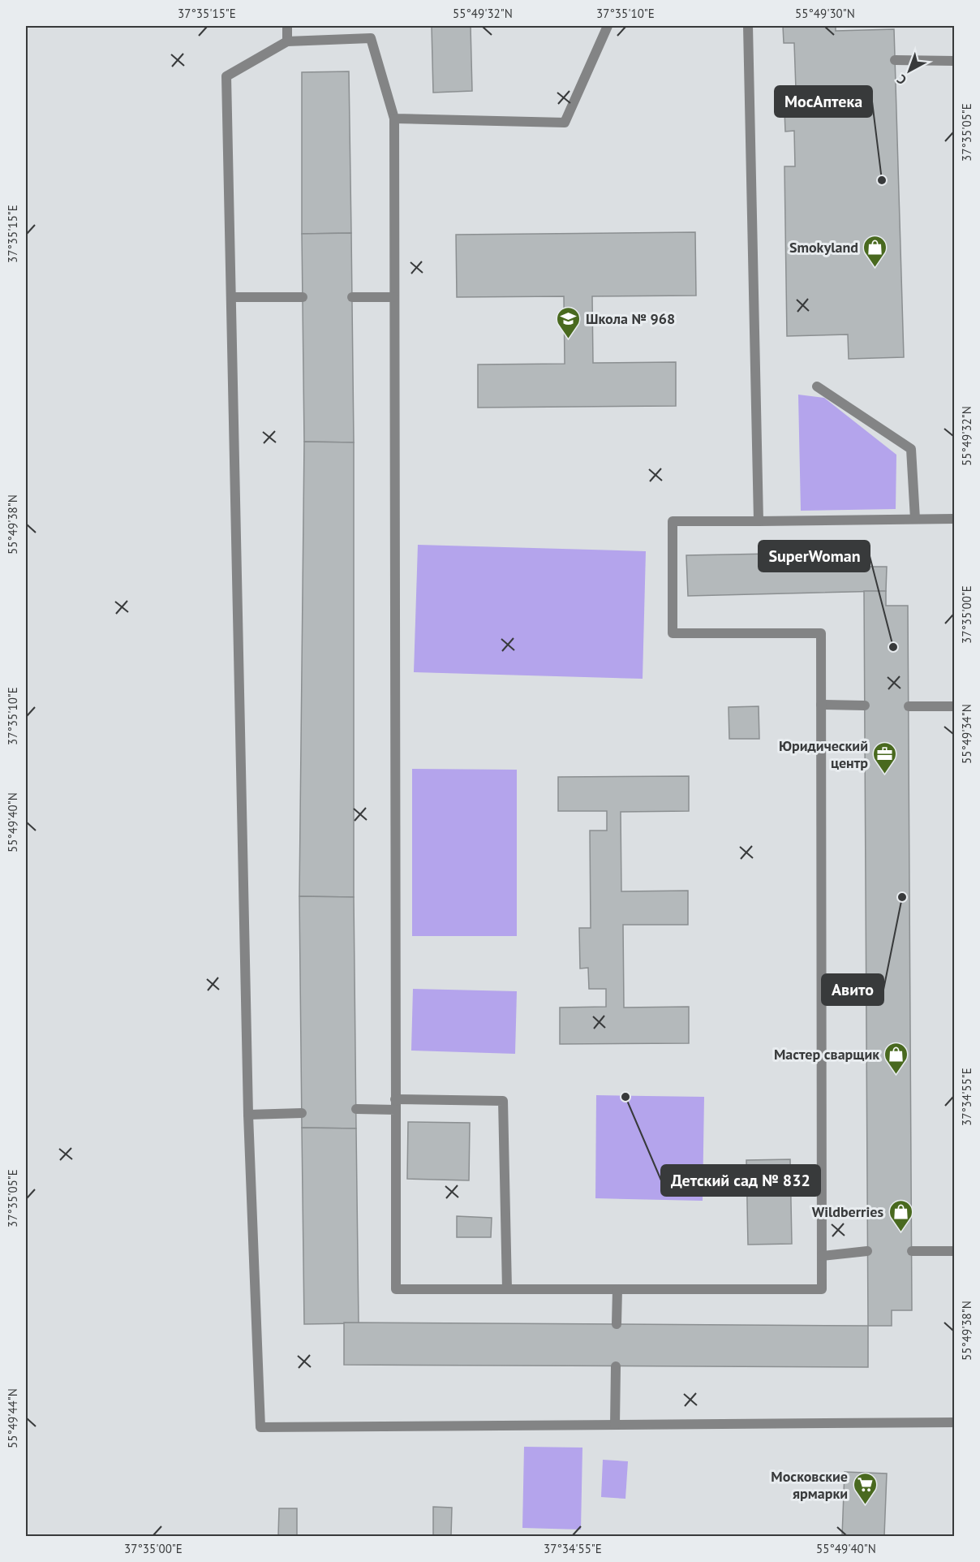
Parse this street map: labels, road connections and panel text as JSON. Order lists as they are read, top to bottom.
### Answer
{
  "places": {
    "other": [
      "МосАптека",
      "SuperWoman",
      "Авито",
      "Детский сад № 832"
    ],
    "shop": ["Smokyland", "Мастер сварщик", "Wildberries"],
    "school or university": ["Школа № 968"],
    "office": ["Юридический центр"],
    "supermarket": ["Московские ярмарки"]
  },
  "north": "bottom left",
  "coordinates": [
    "37°35'15\"E",
    "55°49'32\"N",
    "37°35'10\"E",
    "55°49'30\"N",
    "37°35'05\"E",
    "55°49'38\"N",
    "37°35'00\"E",
    "55°49'34\"N",
    "55°49'40\"N",
    "37°34'55\"E",
    "55°49'44\"N"
  ]
}
